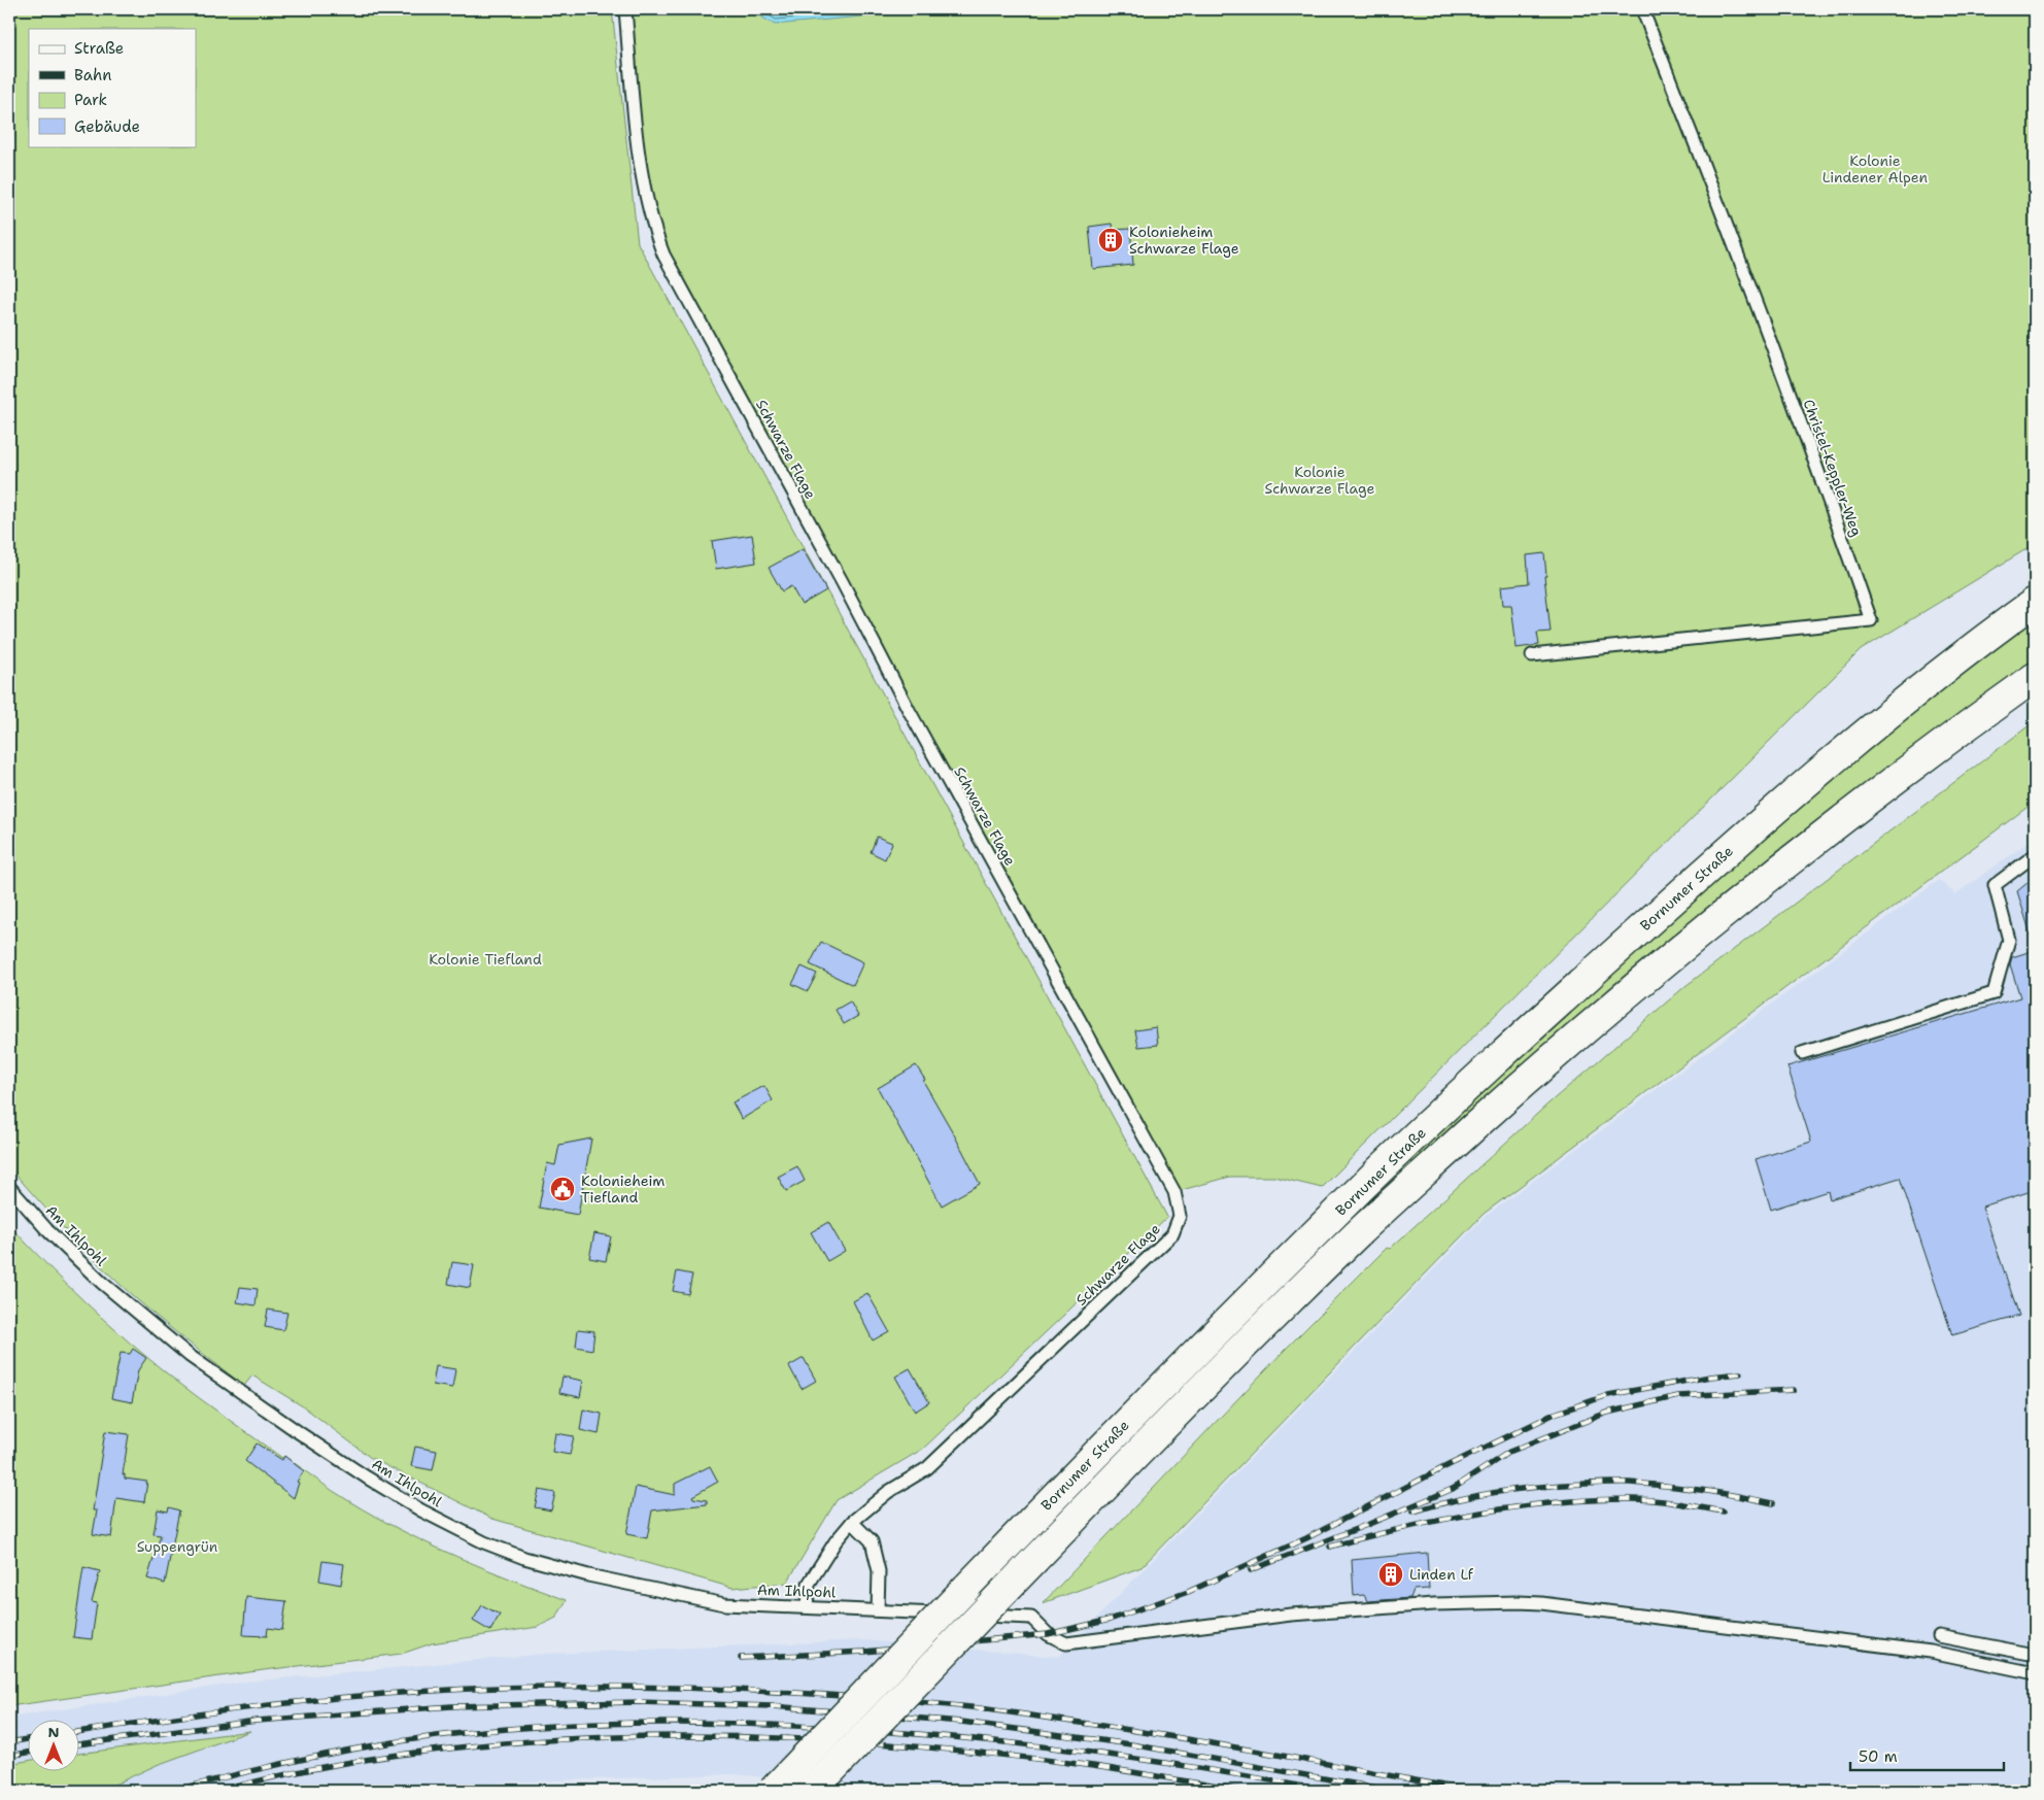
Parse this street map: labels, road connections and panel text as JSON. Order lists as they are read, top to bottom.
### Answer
{
  "streets": {
    "main road": ["Bornumer Straße"],
    "lane": ["Schwarze Flage", "Christel-Keppler-Weg", "Am Ihlpohl"]
  },
  "crossings": [
    ["Schwarze Flage", "Am Ihlpohl"]
  ],
  "parks": [
    "Kolonie Lindener Alpen",
    "Kolonie Schwarze Flage",
    "Kolonie Tiefland",
    "Suppengrün"
  ],
  "places": {
    "building": ["Kolonieheim Schwarze Flage", "Linden Lf"],
    "public building": ["Kolonieheim Tiefland"]
  },
  "legend": [
    "Straße",
    "Bahn",
    "Park",
    "Gebäude"
  ],
  "scale_bar": "50 m",
  "north": "top"
}
